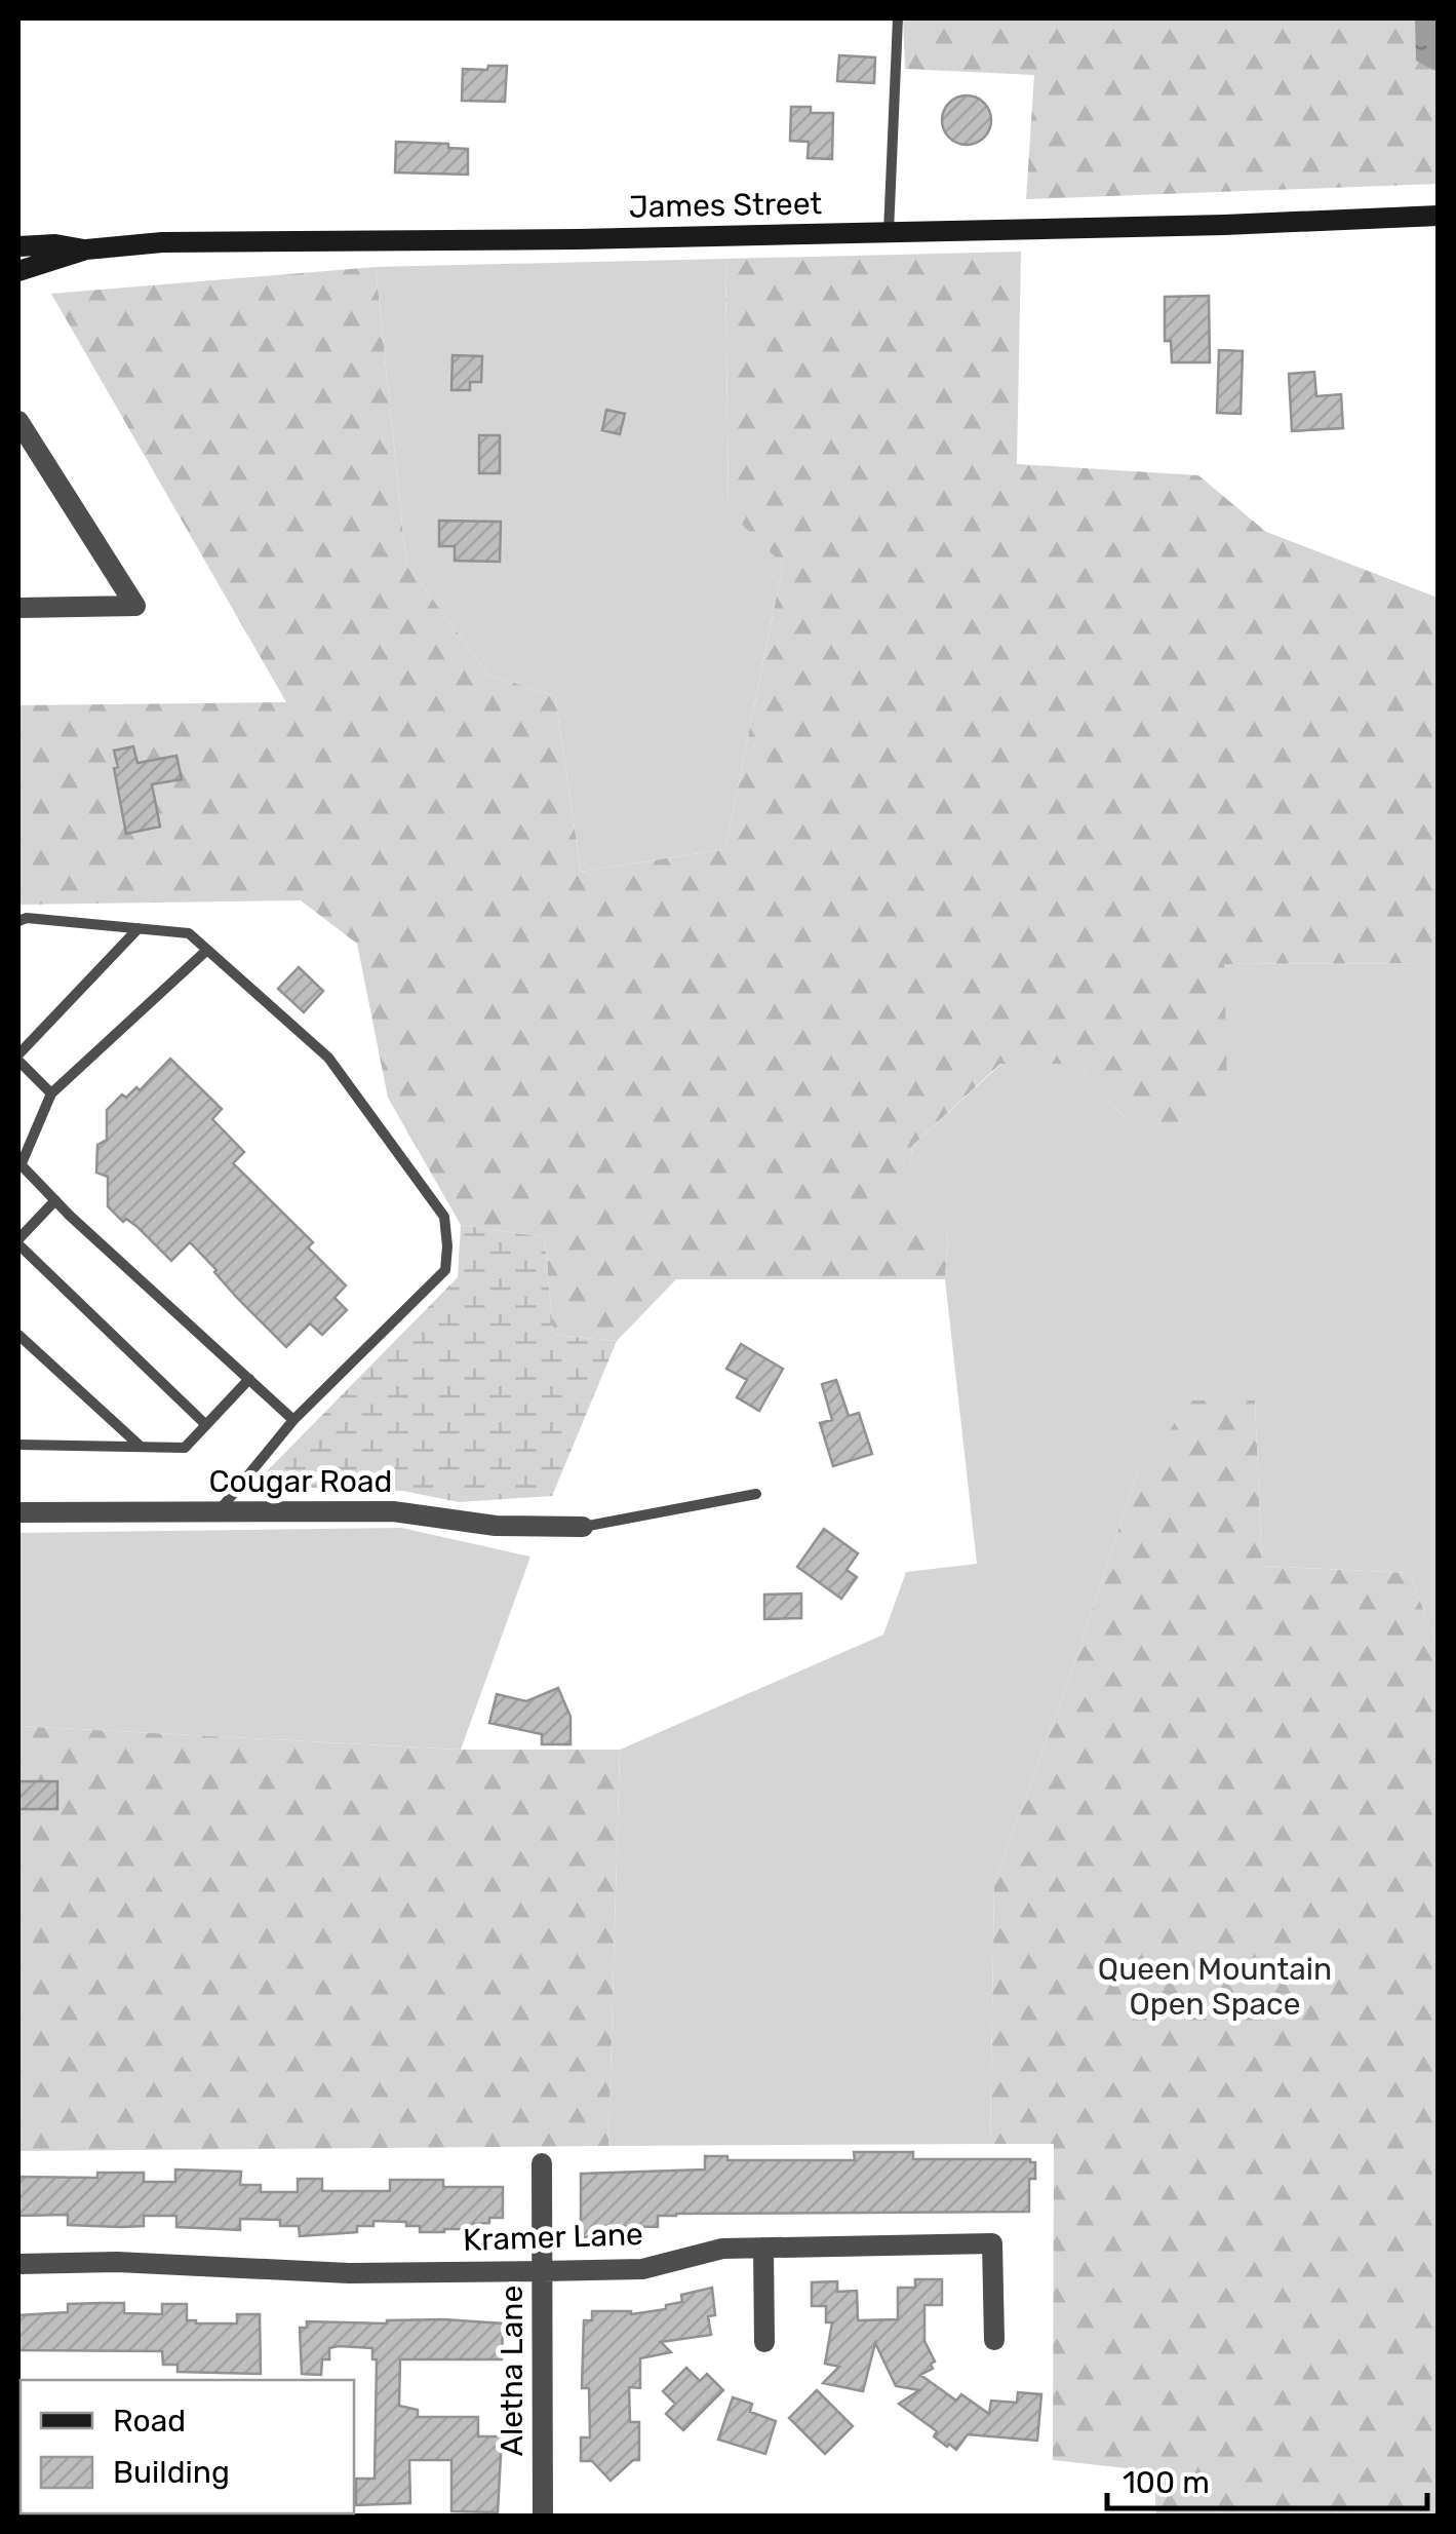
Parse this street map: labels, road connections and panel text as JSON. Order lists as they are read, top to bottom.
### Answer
{
  "streets": {
    "street": [
      "James Street",
      "Cougar Road",
      "Kramer Lane",
      "Aletha Lane"
    ]
  },
  "crossings": [
    ["Kramer Lane", "Aletha Lane"]
  ],
  "parks": ["Queen Mountain Open Space"],
  "legend": ["Road", "Building"],
  "scale_bar": "100 m"
}
